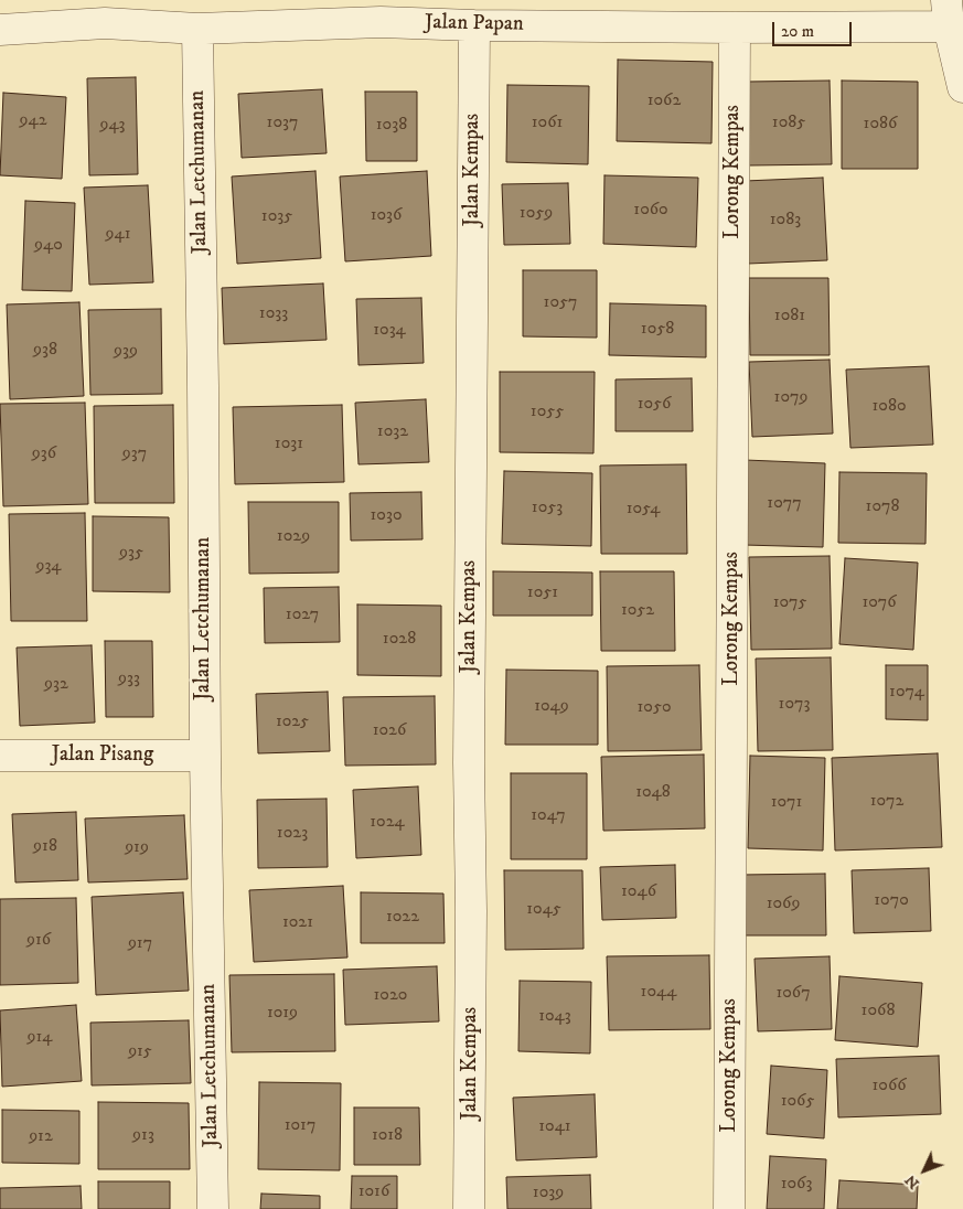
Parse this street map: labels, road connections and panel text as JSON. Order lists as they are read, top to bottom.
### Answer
{
  "streets": {
    "street": [
      "Jalan Papan",
      "Jalan Kempas",
      "Jalan Letchumanan",
      "Lorong Kempas",
      "Jalan Pisang"
    ]
  },
  "crossings": [
    ["Jalan Papan", "Jalan Kempas"],
    ["Jalan Papan", "Jalan Letchumanan"],
    ["Jalan Papan", "Lorong Kempas"],
    ["Jalan Letchumanan", "Jalan Pisang"]
  ],
  "house_numbers": [
    "1062",
    "942",
    "1037",
    "1061",
    "1085",
    "1086",
    "943",
    "1038",
    "1060",
    "1059",
    "1036",
    "1035",
    "1083",
    "941",
    "940",
    "1057",
    "1033",
    "1081",
    "1058",
    "1034",
    "938",
    "939",
    "1079",
    "1056",
    "1080",
    "1055",
    "1032",
    "1031",
    "936",
    "937",
    "1077",
    "1078",
    "1053",
    "1054",
    "1030",
    "1029",
    "935",
    "934",
    "1051",
    "1075",
    "1076",
    "1052",
    "1027",
    "1028",
    "933",
    "932",
    "1074",
    "1073",
    "1049",
    "1050",
    "1025",
    "1026",
    "1048",
    "1072",
    "1071",
    "1047",
    "1024",
    "1023",
    "918",
    "919",
    "1046",
    "1070",
    "1069",
    "1045",
    "1022",
    "1021",
    "916",
    "917",
    "1044",
    "1067",
    "1020",
    "1068",
    "1019",
    "1043",
    "914",
    "915",
    "1066",
    "1065",
    "1017",
    "1041",
    "913",
    "1018",
    "912",
    "1063",
    "1016",
    "1039"
  ],
  "scale_bar": "20 m",
  "north": "bottom left"
}
